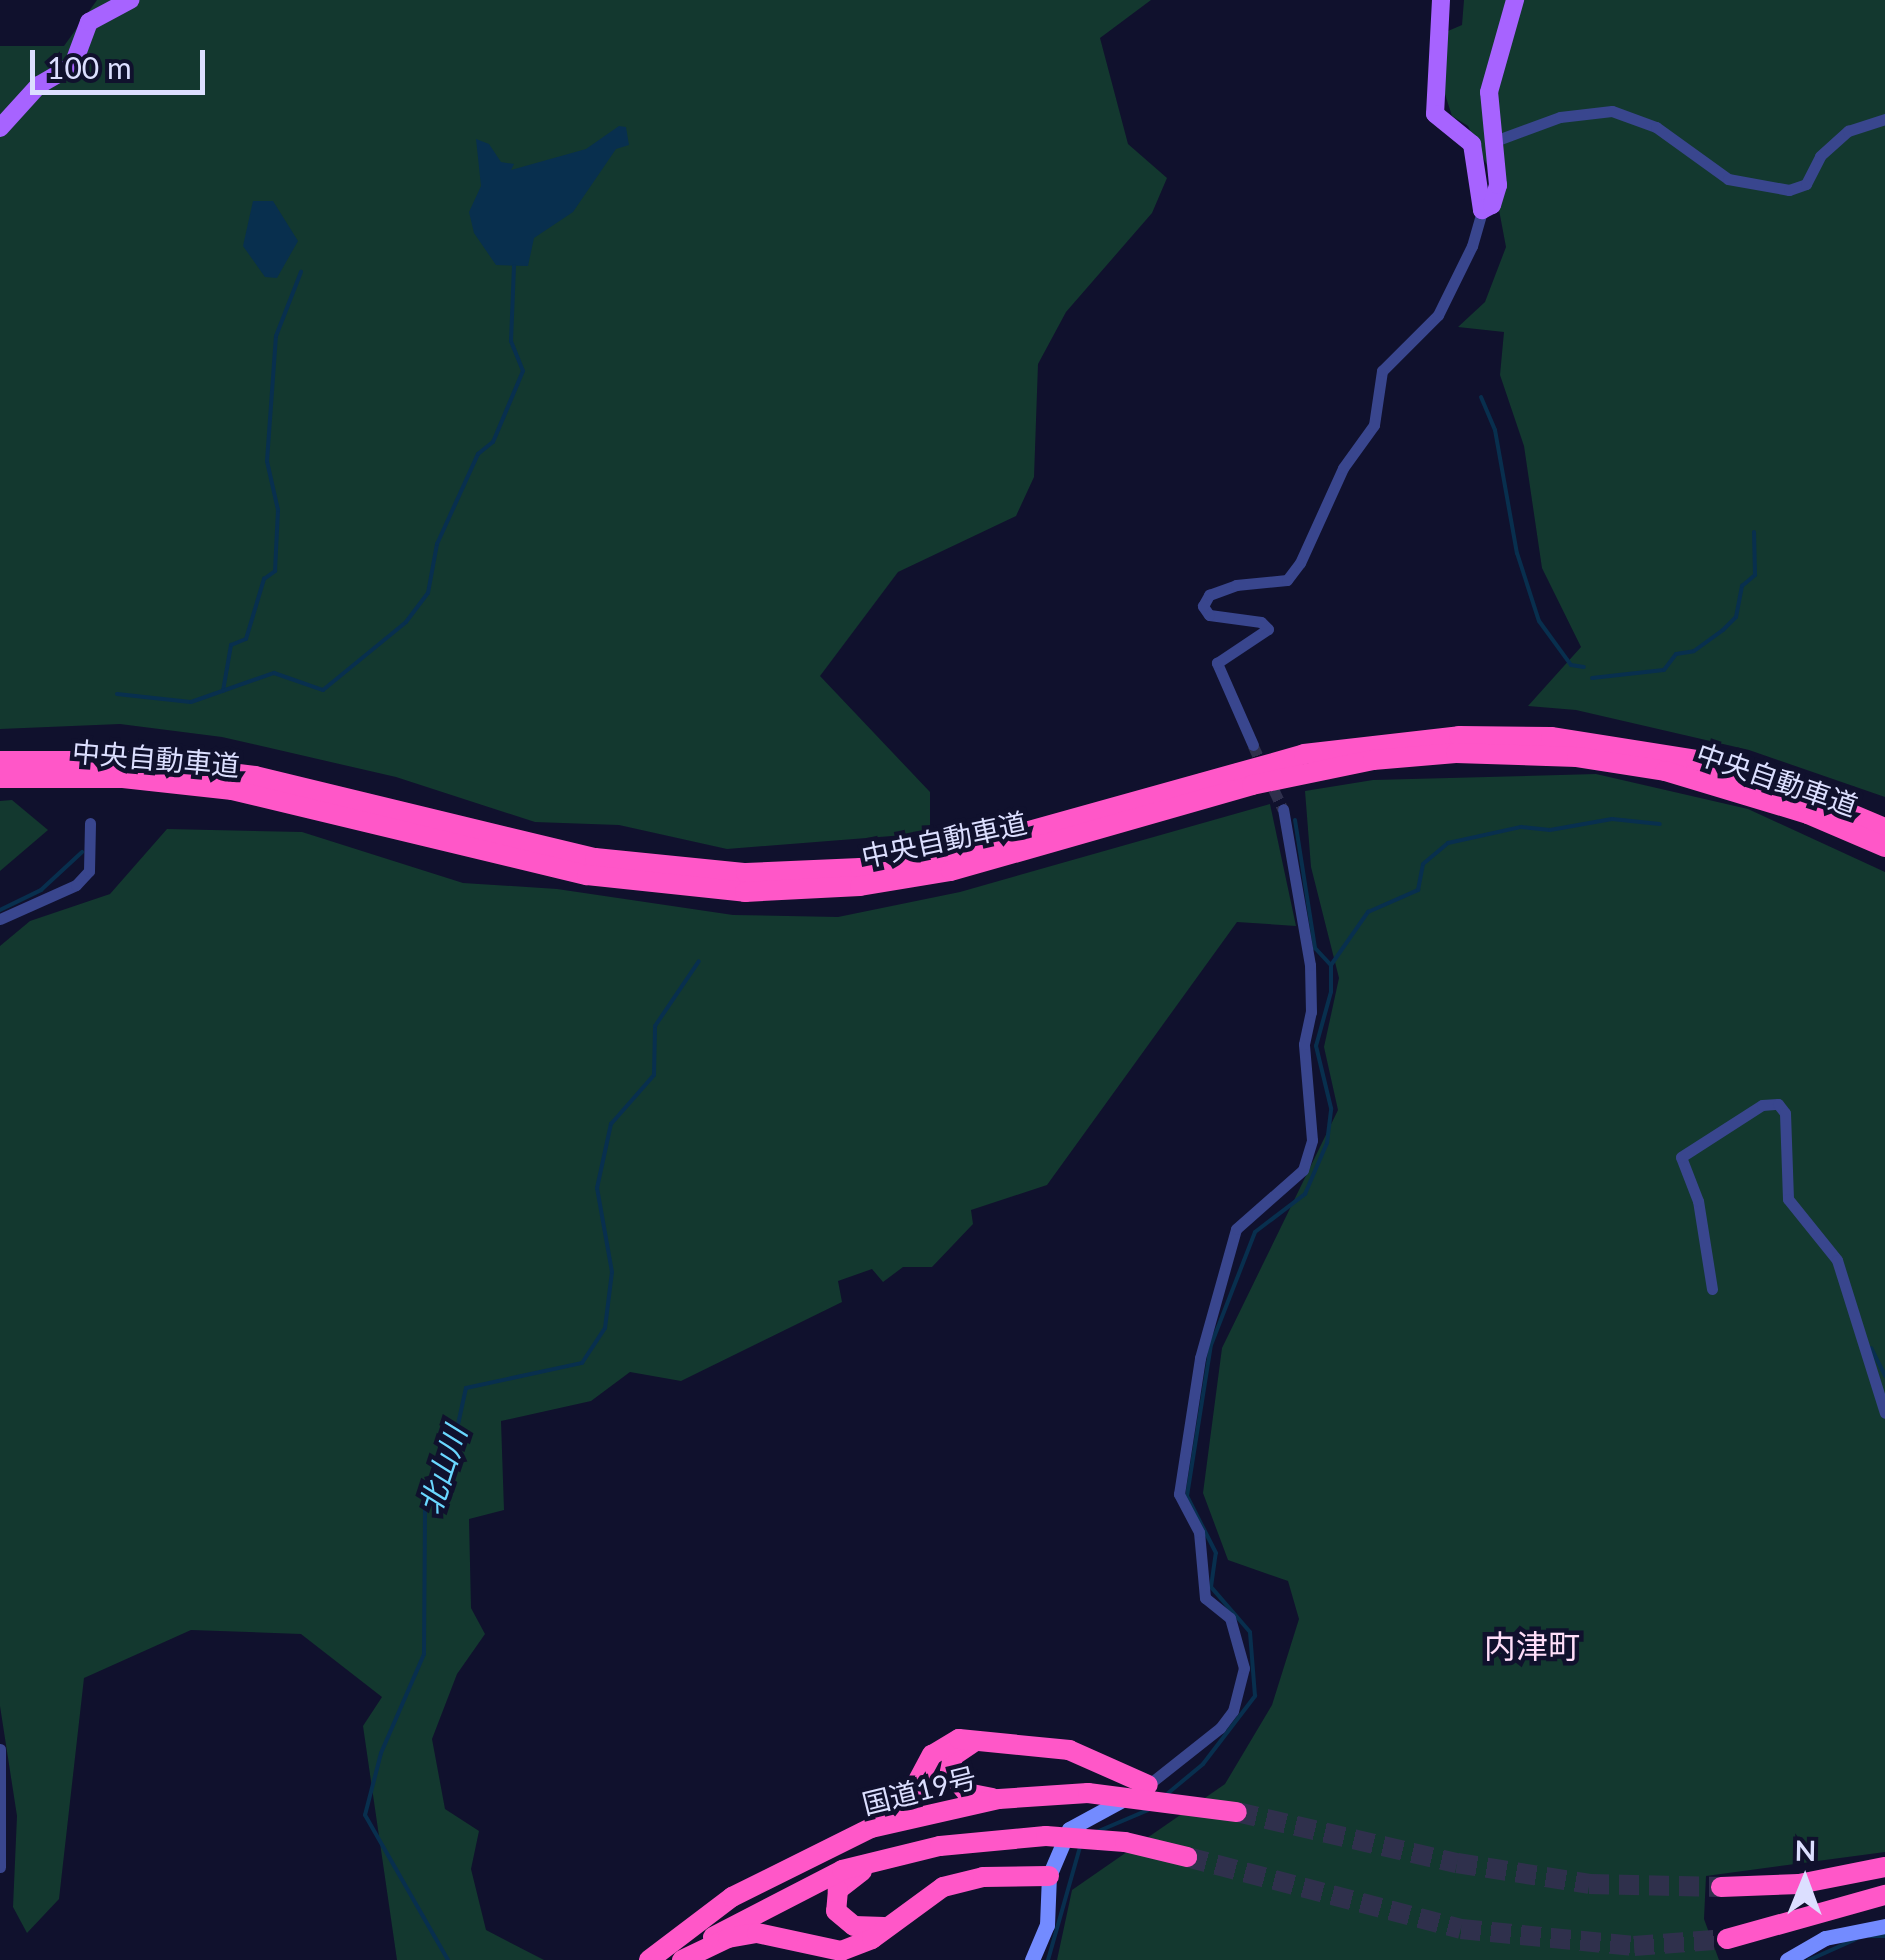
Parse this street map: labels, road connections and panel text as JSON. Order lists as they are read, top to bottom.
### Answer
{
  "streets": {
    "highway": ["中央自動車道", "国道19号"]
  },
  "districts": ["内津町"],
  "water": ["北山川"],
  "scale_bar": "100 m",
  "north": "top"
}
